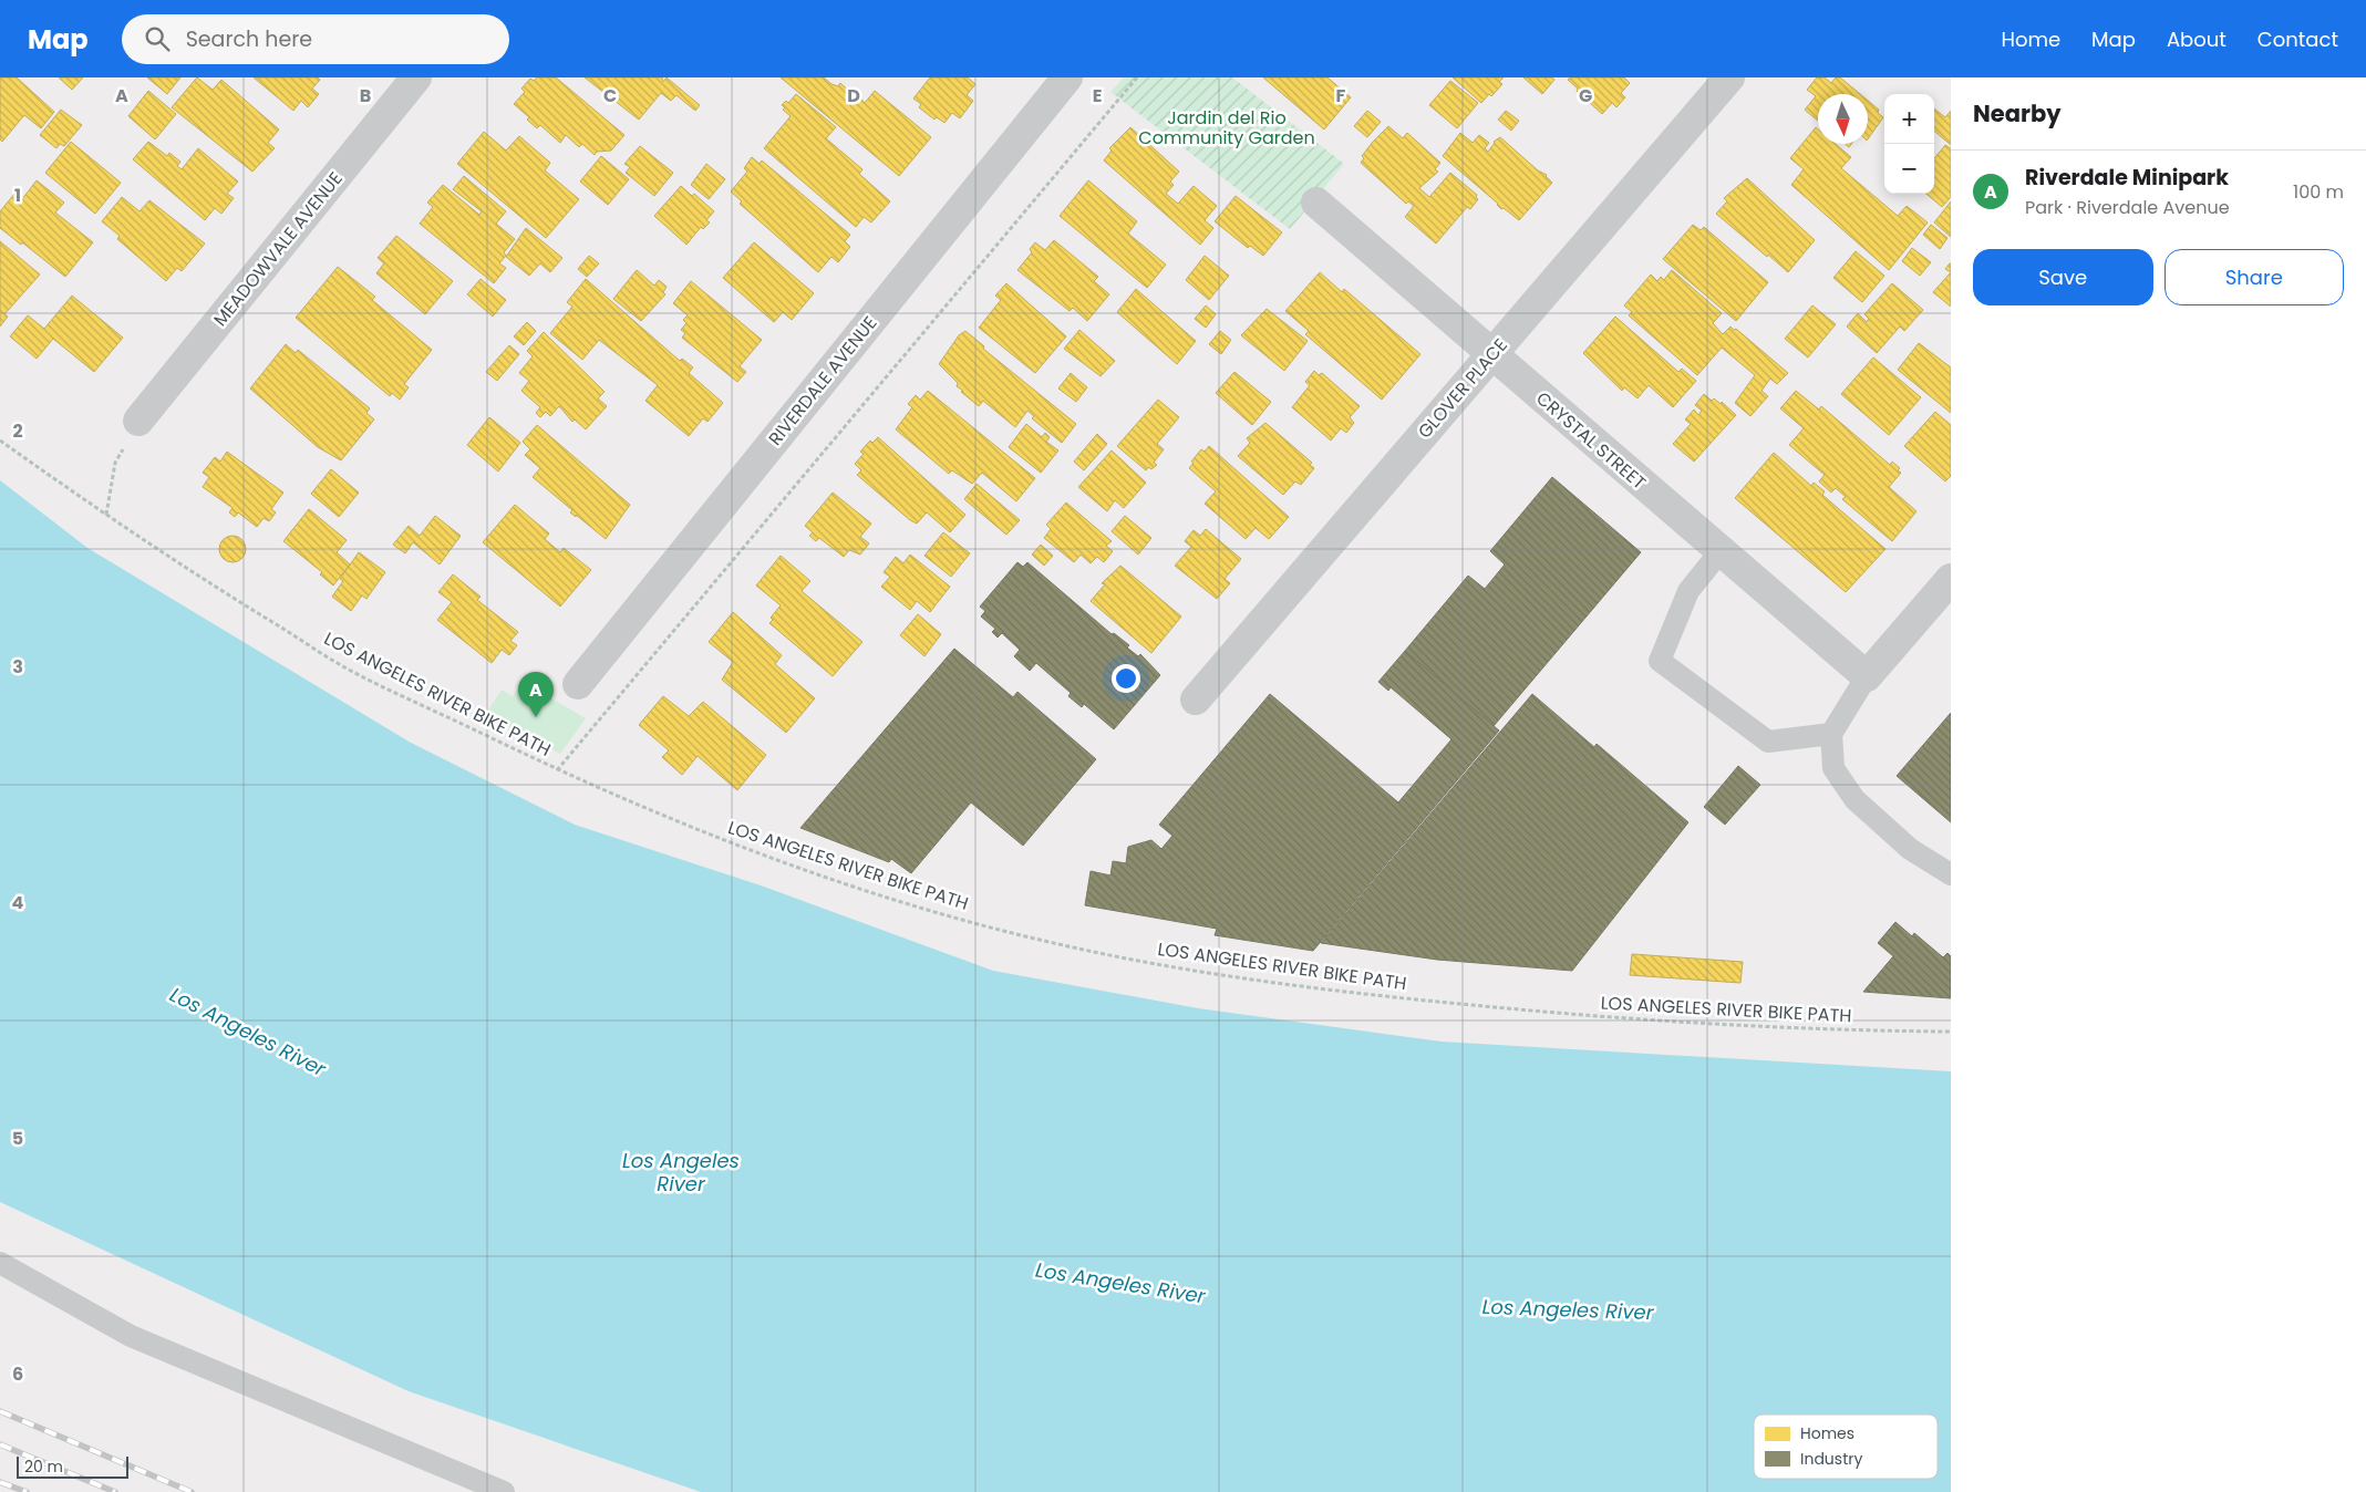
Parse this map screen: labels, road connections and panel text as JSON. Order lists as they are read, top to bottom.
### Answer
{
  "streets": {
    "street": [
      "MEADOWVALE AVENUE",
      "RIVERDALE AVENUE",
      "GLOVER PLACE",
      "CRYSTAL STREET"
    ],
    "path": ["LOS ANGELES RIVER BIKE PATH"]
  },
  "crossings": [
    ["GLOVER PLACE", "CRYSTAL STREET"]
  ],
  "water": ["Los Angeles River"],
  "parks": ["Jardin del Rio Community Garden"],
  "legend": ["Homes", "Industry"],
  "scale_bar": "20 m",
  "north": "bottom",
  "page": {
    "header": "Map",
    "search": "Search here",
    "nav": [
      "Home",
      "Map",
      "About",
      "Contact"
    ],
    "heading": "Nearby",
    "map_buttons": ["+", "−"],
    "list": [
      {
        "mark": "A",
        "name": "Riverdale Minipark",
        "note": "Park · Riverdale Avenue",
        "value": "100 m"
      }
    ],
    "buttons": ["Save", "Share"],
    "pins": "A",
    "scale": "20 m"
  },
  "grid": {
    "columns": [
      "A",
      "B",
      "C",
      "D",
      "E",
      "F",
      "G"
    ],
    "rows": [
      "1",
      "2",
      "3",
      "4",
      "5",
      "6"
    ]
  }
}
